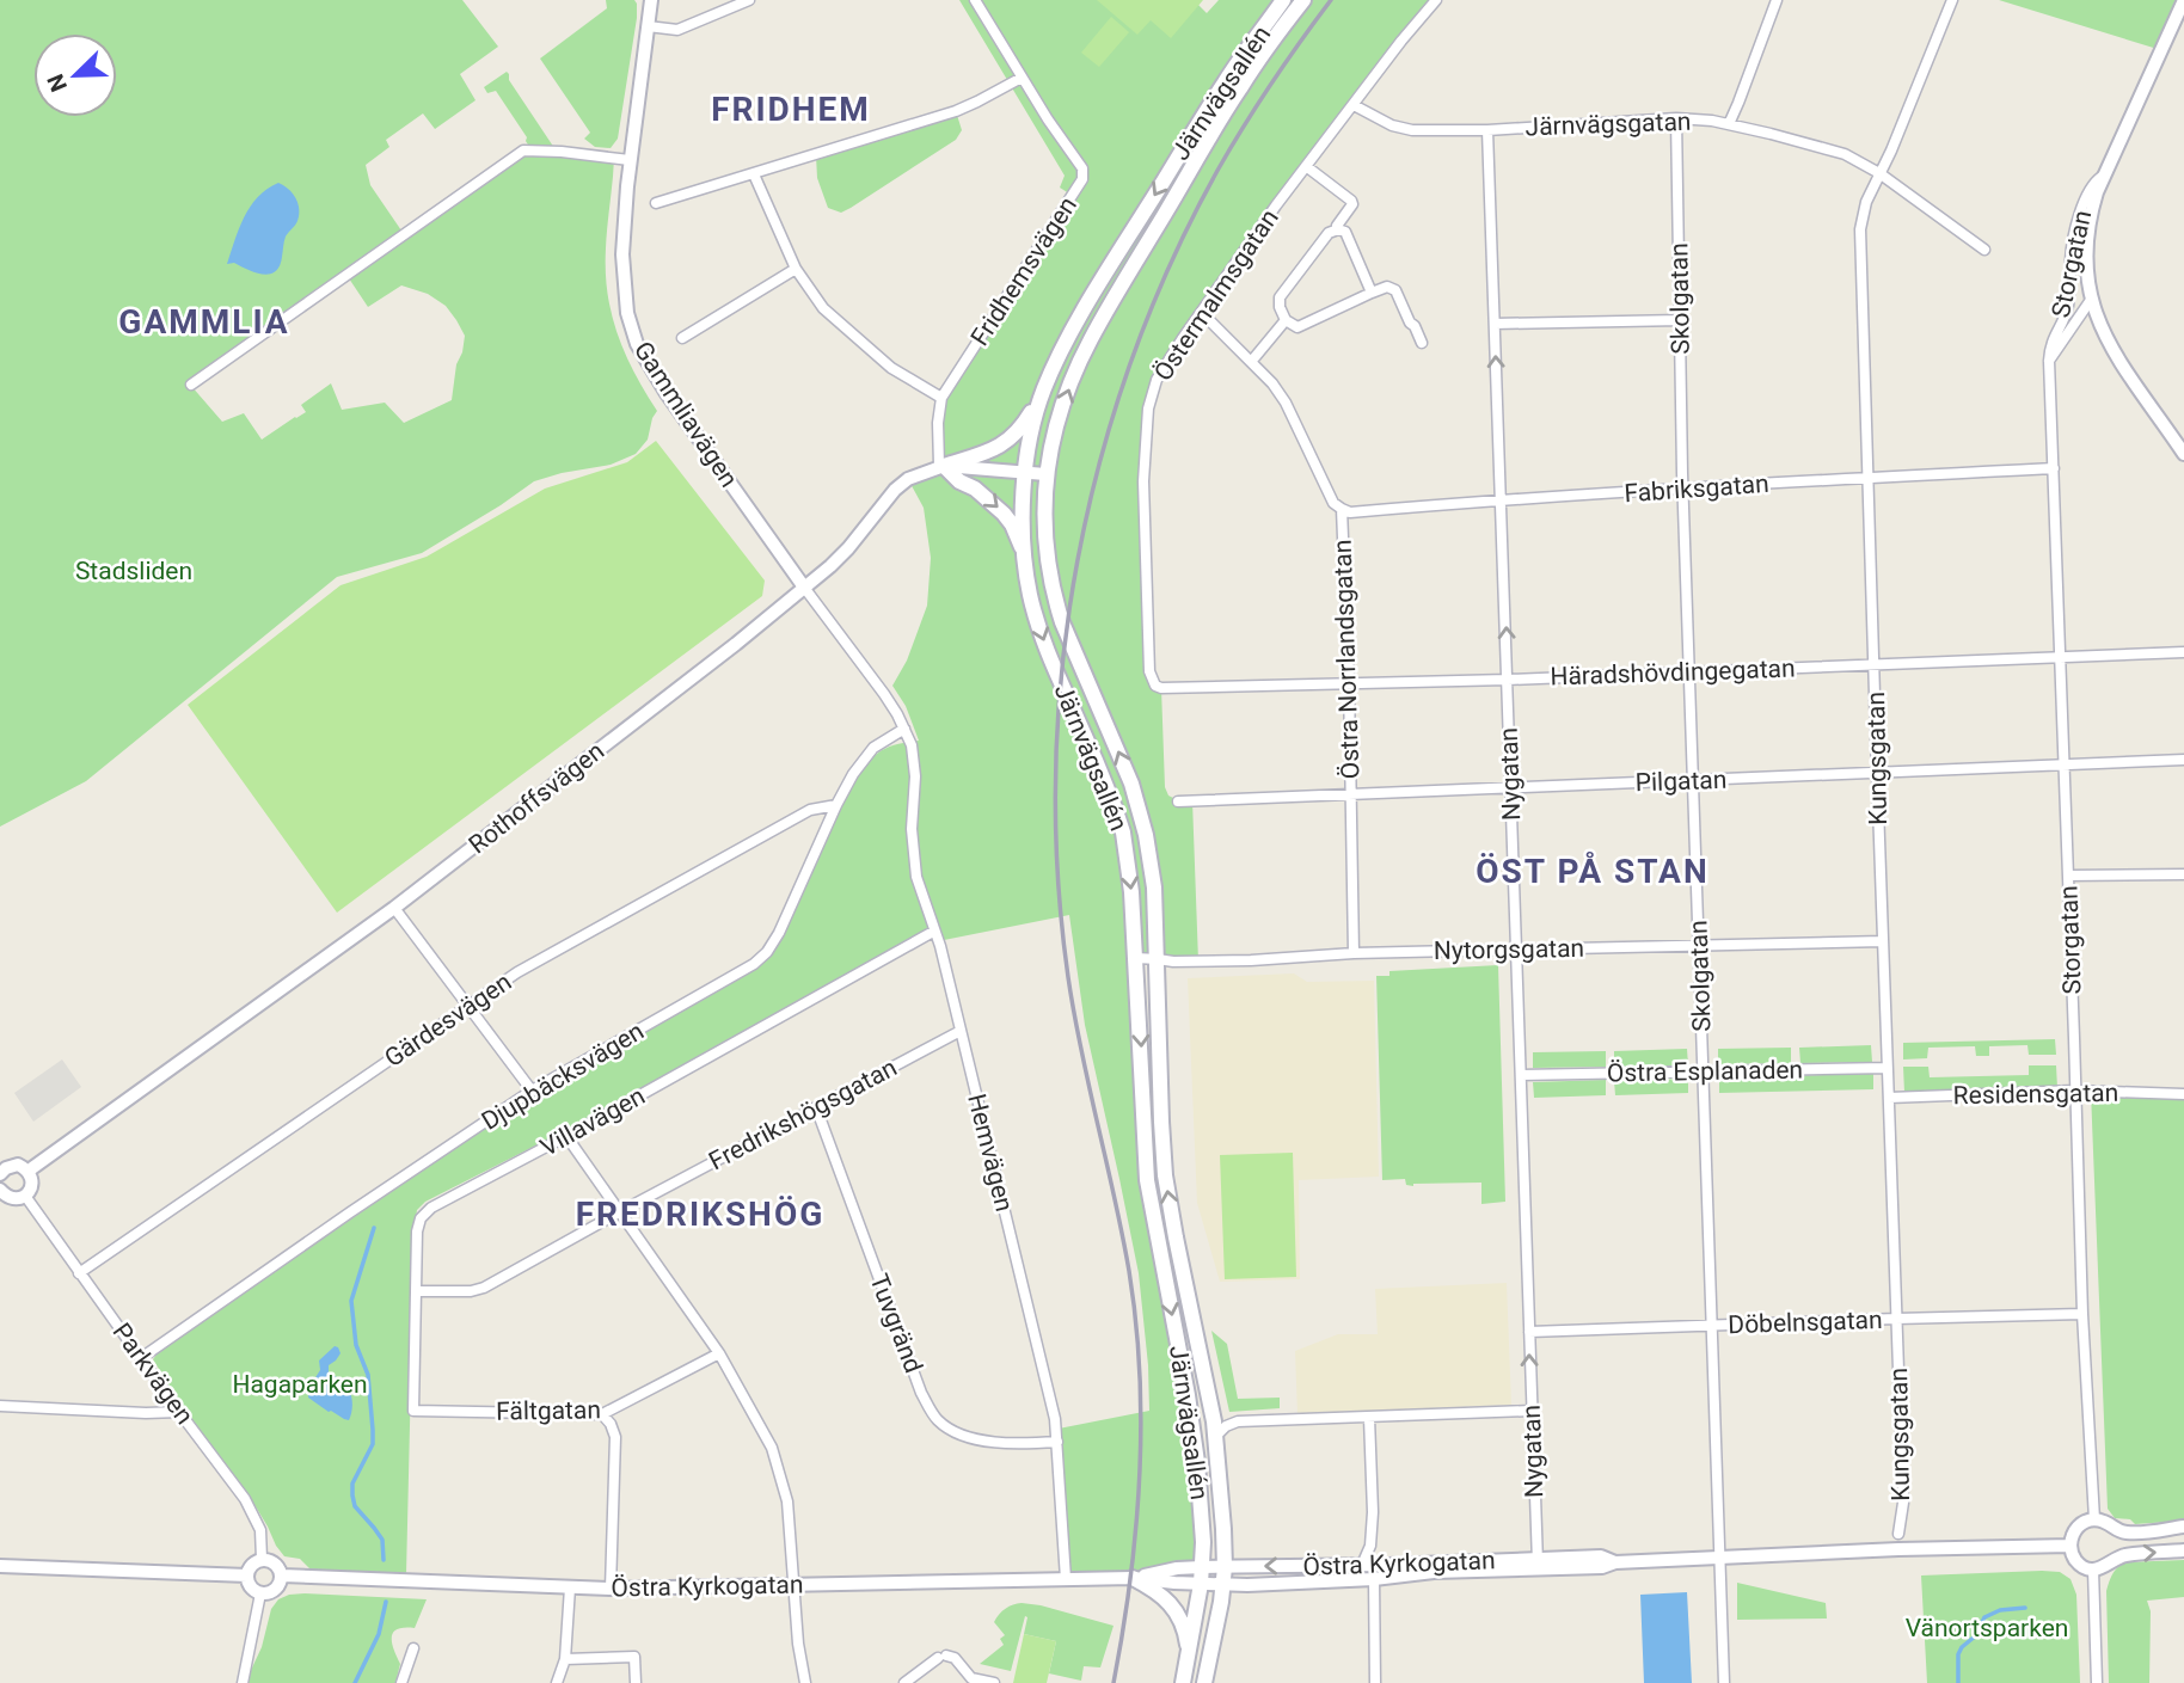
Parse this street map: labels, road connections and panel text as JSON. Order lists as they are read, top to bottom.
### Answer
{
  "streets": {
    "main road": ["Järnvägsallén"],
    "street": [
      "Järnvägsgatan",
      "Storgatan",
      "Fridhemsvägen",
      "Östermalmsgatan",
      "Skolgatan",
      "Gammliavägen",
      "Fabriksgatan",
      "Östra Norrlandsgatan",
      "Häradshövdingegatan",
      "Kungsgatan",
      "Nygatan",
      "Pilgatan",
      "Rothoffsvägen",
      "Nytorgsgatan",
      "Gärdesvägen",
      "Östra Esplanaden",
      "Djupbäcksvägen",
      "Residensgatan",
      "Fredrikshögsgatan",
      "Villavägen",
      "Hemvägen",
      "Döbelnsgatan",
      "Tuvgränd",
      "Parkvägen",
      "Fältgatan",
      "Östra Kyrkogatan"
    ]
  },
  "crossings": [
    ["Järnvägsallén", "Nytorgsgatan"],
    ["Järnvägsallén", "Östra Kyrkogatan"],
    ["Järnvägsgatan", "Östermalmsgatan"],
    ["Järnvägsgatan", "Skolgatan"],
    ["Järnvägsgatan", "Kungsgatan"],
    ["Järnvägsgatan", "Nygatan"],
    ["Storgatan", "Fabriksgatan"],
    ["Storgatan", "Häradshövdingegatan"],
    ["Storgatan", "Pilgatan"],
    ["Storgatan", "Residensgatan"],
    ["Storgatan", "Döbelnsgatan"],
    ["Storgatan", "Östra Kyrkogatan"],
    ["Fridhemsvägen", "Rothoffsvägen"],
    ["Östermalmsgatan", "Östra Norrlandsgatan"],
    ["Östermalmsgatan", "Häradshövdingegatan"],
    ["Skolgatan", "Fabriksgatan"],
    ["Skolgatan", "Häradshövdingegatan"],
    ["Skolgatan", "Pilgatan"],
    ["Skolgatan", "Nytorgsgatan"],
    ["Skolgatan", "Östra Esplanaden"],
    ["Skolgatan", "Döbelnsgatan"],
    ["Skolgatan", "Östra Kyrkogatan"],
    ["Gammliavägen", "Rothoffsvägen"],
    ["Gammliavägen", "Djupbäcksvägen"],
    ["Gammliavägen", "Hemvägen"],
    ["Fabriksgatan", "Östra Norrlandsgatan"],
    ["Fabriksgatan", "Kungsgatan"],
    ["Fabriksgatan", "Nygatan"],
    ["Östra Norrlandsgatan", "Häradshövdingegatan"],
    ["Östra Norrlandsgatan", "Pilgatan"],
    ["Östra Norrlandsgatan", "Nytorgsgatan"],
    ["Häradshövdingegatan", "Kungsgatan"],
    ["Häradshövdingegatan", "Nygatan"],
    ["Kungsgatan", "Pilgatan"],
    ["Kungsgatan", "Nytorgsgatan"],
    ["Kungsgatan", "Östra Esplanaden"],
    ["Kungsgatan", "Residensgatan"],
    ["Kungsgatan", "Döbelnsgatan"],
    ["Nygatan", "Pilgatan"],
    ["Nygatan", "Nytorgsgatan"],
    ["Nygatan", "Östra Esplanaden"],
    ["Nygatan", "Döbelnsgatan"],
    ["Nygatan", "Östra Kyrkogatan"],
    ["Gärdesvägen", "Djupbäcksvägen"],
    ["Gärdesvägen", "Parkvägen"],
    ["Djupbäcksvägen", "Hemvägen"],
    ["Djupbäcksvägen", "Parkvägen"],
    ["Fredrikshögsgatan", "Villavägen"],
    ["Fredrikshögsgatan", "Hemvägen"],
    ["Fredrikshögsgatan", "Tuvgränd"],
    ["Villavägen", "Hemvägen"],
    ["Villavägen", "Fältgatan"],
    ["Hemvägen", "Tuvgränd"],
    ["Hemvägen", "Östra Kyrkogatan"],
    ["Parkvägen", "Östra Kyrkogatan"]
  ],
  "districts": [
    "FRIDHEM",
    "GAMMLIA",
    "ÖST PÅ STAN",
    "FREDRIKSHÖG"
  ],
  "parks": ["Stadsliden", "Hagaparken", "Vänortsparken"],
  "north": "bottom left"
}
